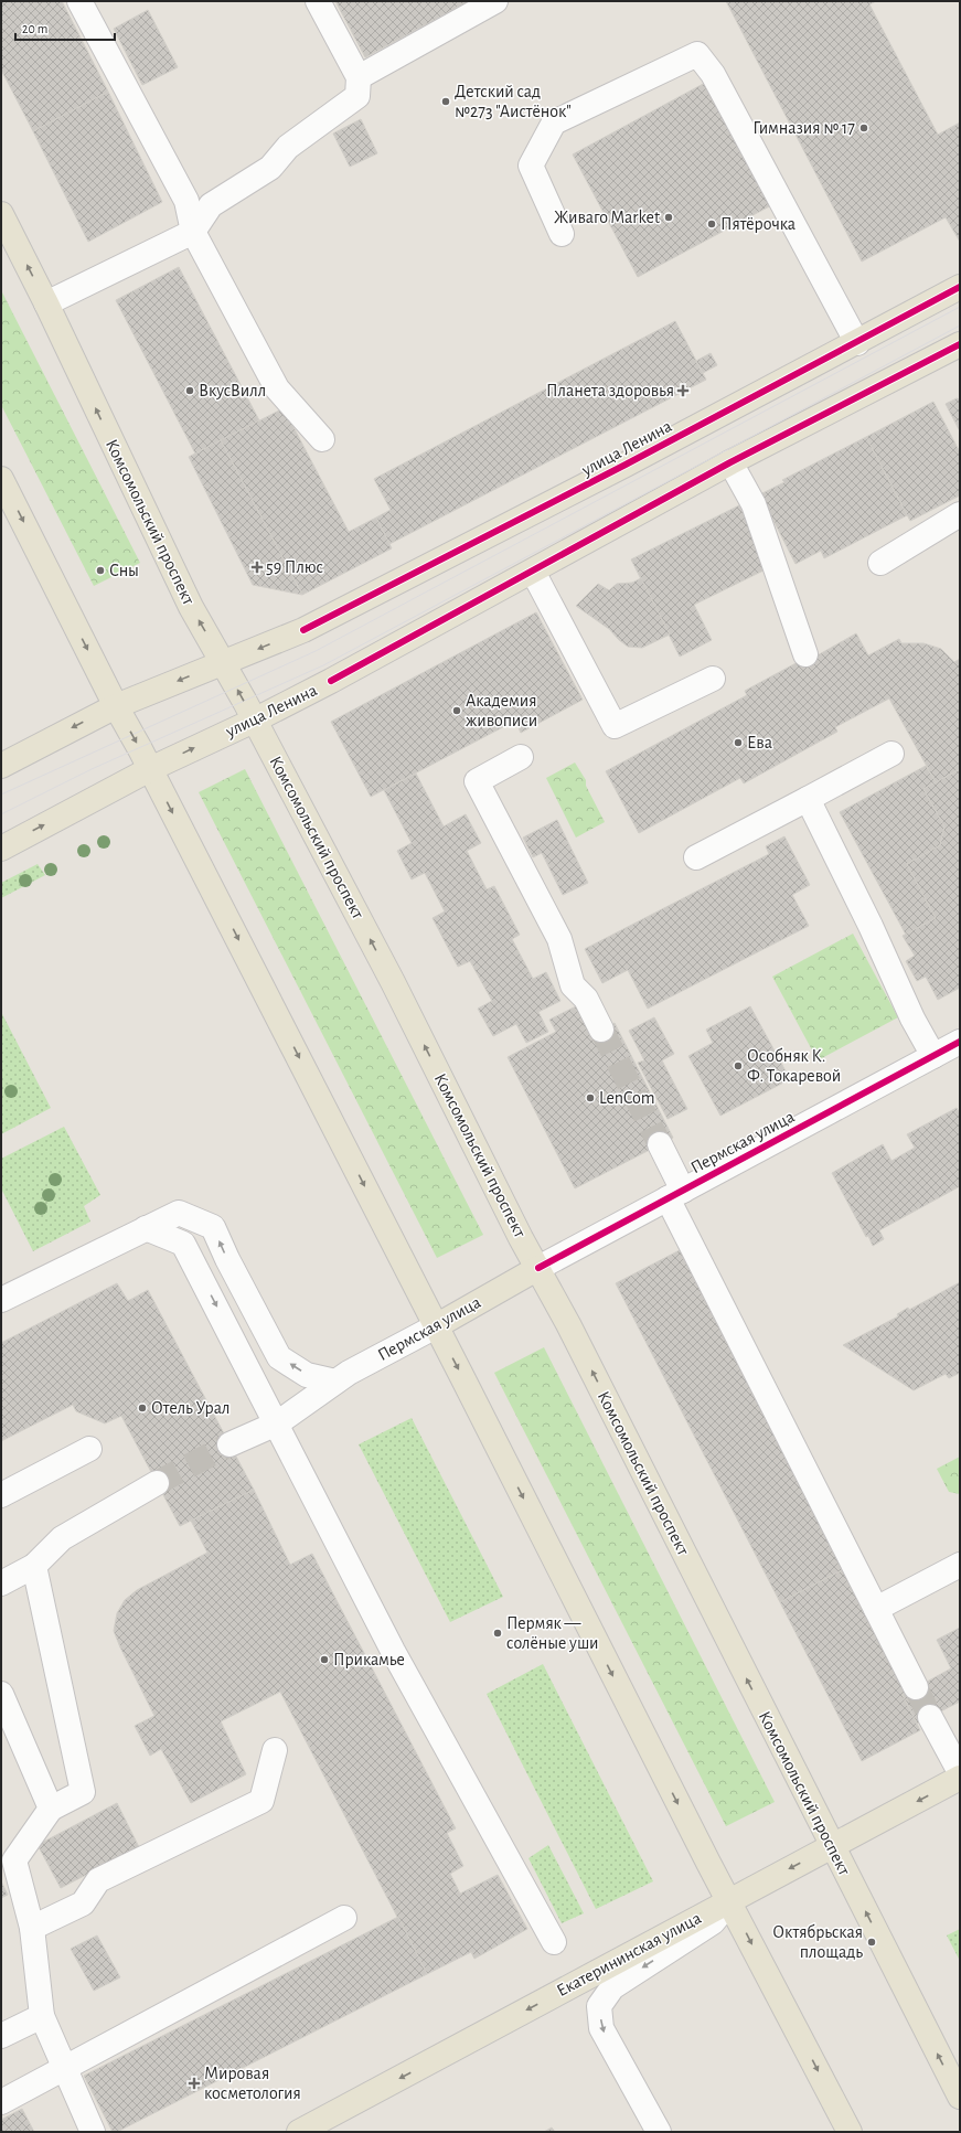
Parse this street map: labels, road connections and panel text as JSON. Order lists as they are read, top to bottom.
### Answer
{
  "streets": {
    "main road": [
      "улица Ленина",
      "Комсомольский проспект",
      "Пермская улица",
      "Екатерининская улица"
    ]
  },
  "crossings": [
    ["улица Ленина", "Комсомольский проспект"],
    ["Комсомольский проспект", "Пермская улица"],
    ["Комсомольский проспект", "Екатерининская улица"]
  ],
  "one_way": ["Екатерининская улица"],
  "places": {
    "other": [
      "Детский сад №273 \"Аистёнок\"",
      "Гимназия № 17",
      "Живаго Market",
      "Пятёрочка",
      "ВкусВилл",
      "Сны",
      "Академия живописи",
      "Ева",
      "Особняк К. Ф. Токаревой",
      "LenCom",
      "Отель Урал",
      "Пермяк — солёные уши",
      "Прикамье",
      "Октябрьская площадь"
    ],
    "health": ["Планета здоровья", "59 Плюс", "Мировая косметология"]
  },
  "scale_bar": "20 m"
}
